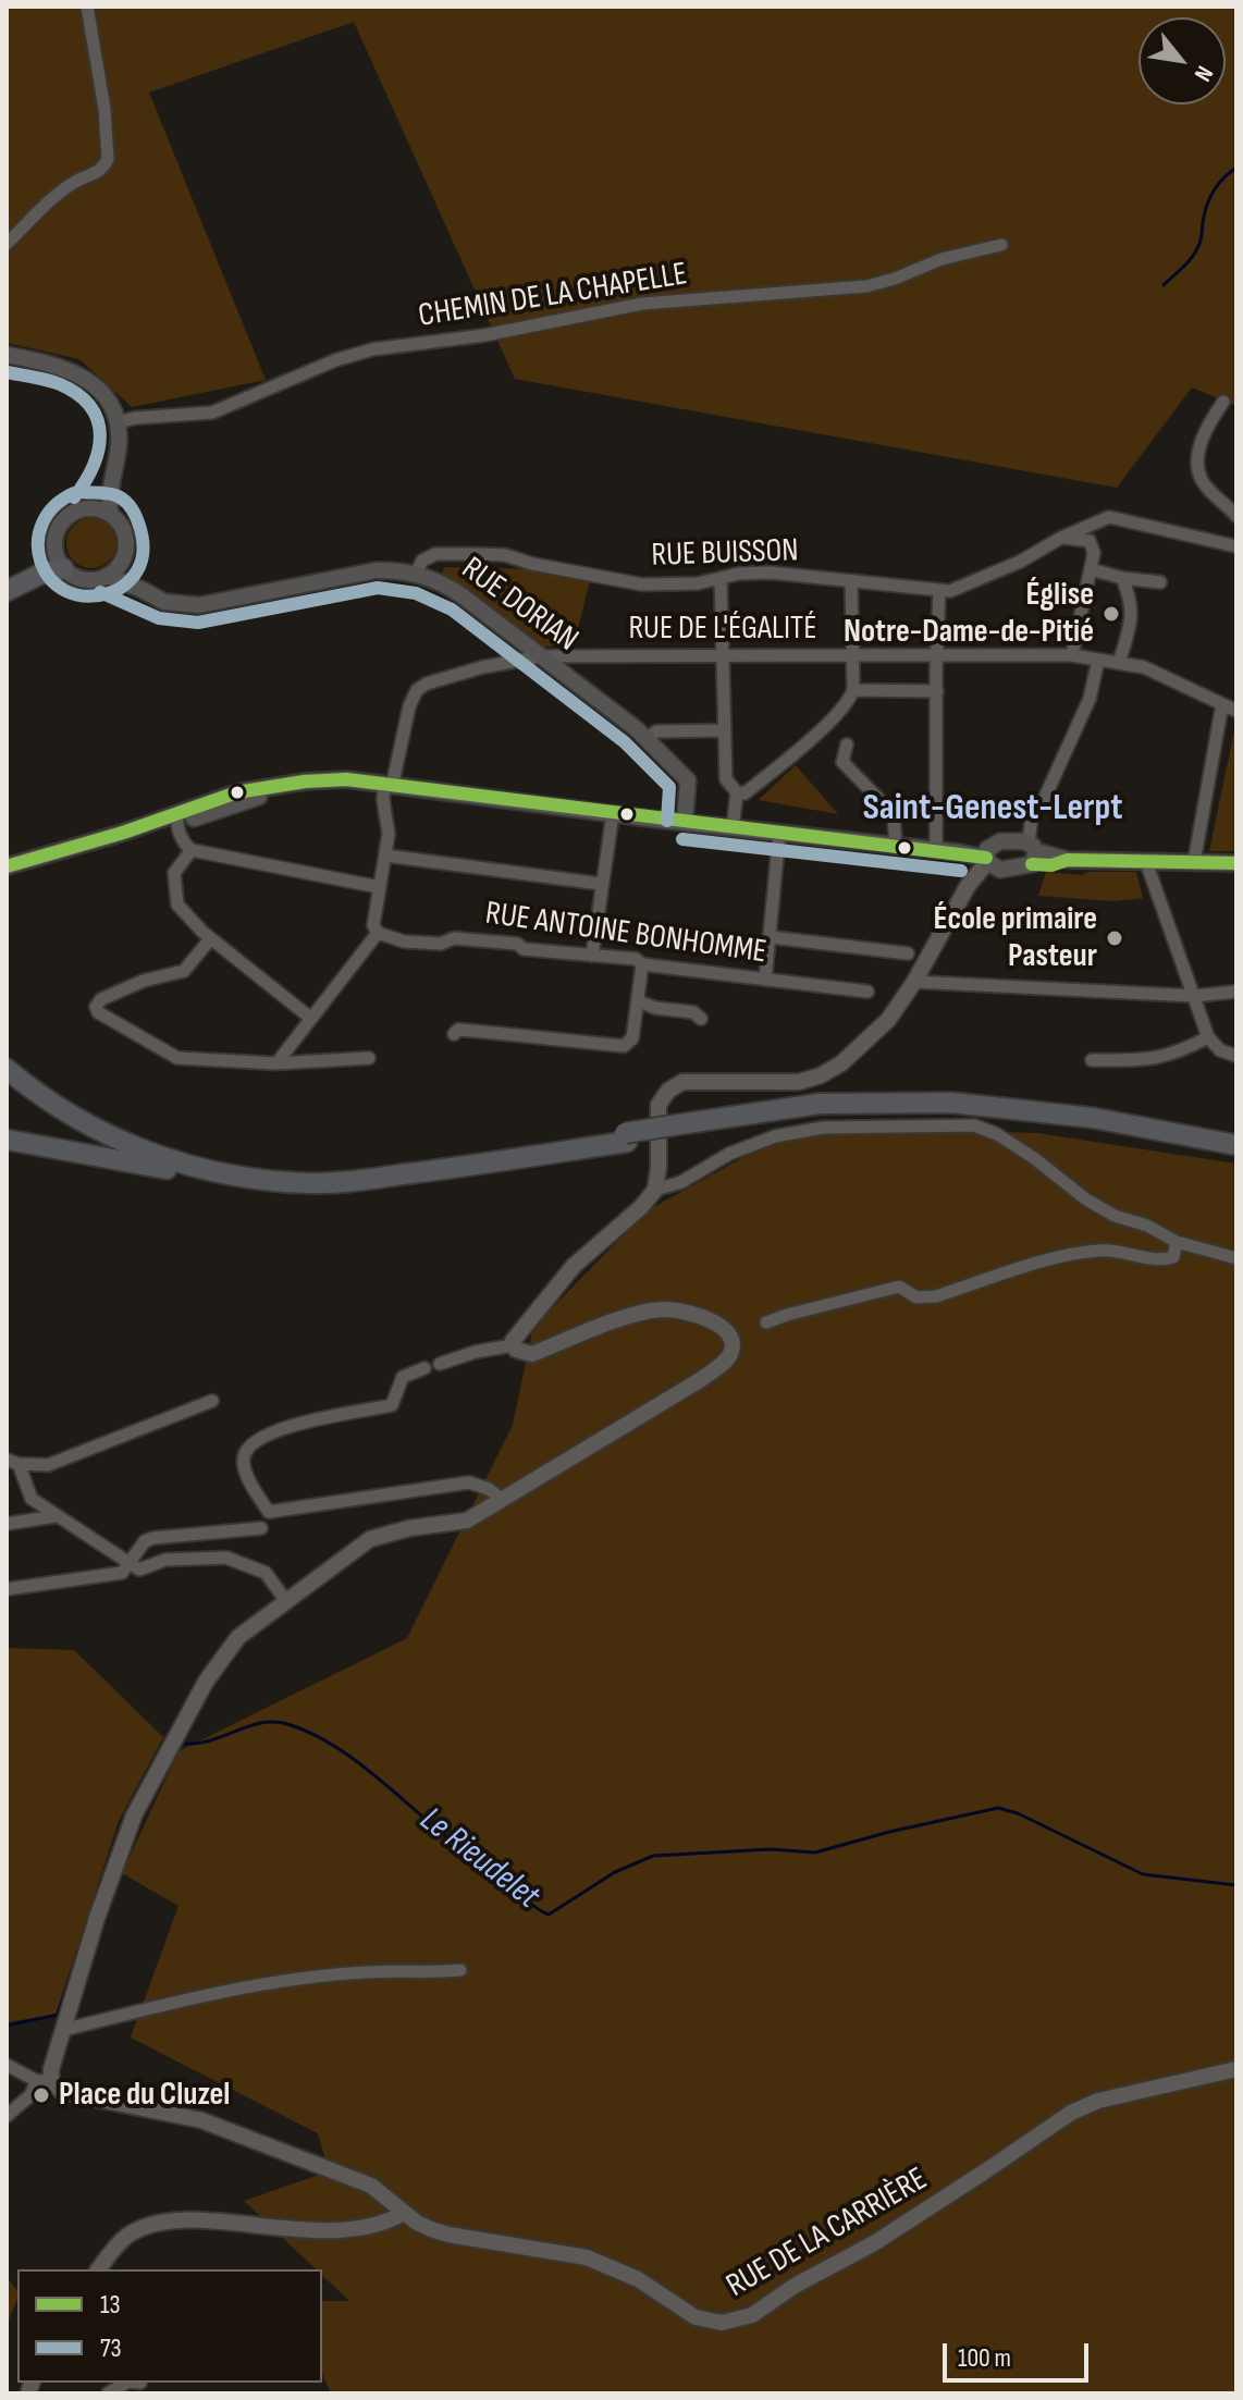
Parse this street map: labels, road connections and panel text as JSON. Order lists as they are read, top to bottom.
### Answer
{
  "streets": {
    "main road": ["RUE DORIAN"],
    "street": [
      "CHEMIN DE LA CHAPELLE",
      "RUE BUISSON",
      "RUE DE L'ÉGALITÉ",
      "RUE ANTOINE BONHOMME",
      "RUE DE LA CARRIÈRE"
    ]
  },
  "crossings": [
    ["RUE BUISSON", "RUE DORIAN"],
    ["RUE DORIAN", "RUE DE L'ÉGALITÉ"]
  ],
  "districts": ["Saint-Genest-Lerpt"],
  "water": ["Le Rieudelet"],
  "places": ["Église Notre-Dame-de-Pitié", "École primaire Pasteur", "Place du Cluzel"],
  "lines": ["transit line 73", "transit line 13"],
  "legend": ["13", "73"],
  "scale_bar": "100 m",
  "north": "bottom right"
}
